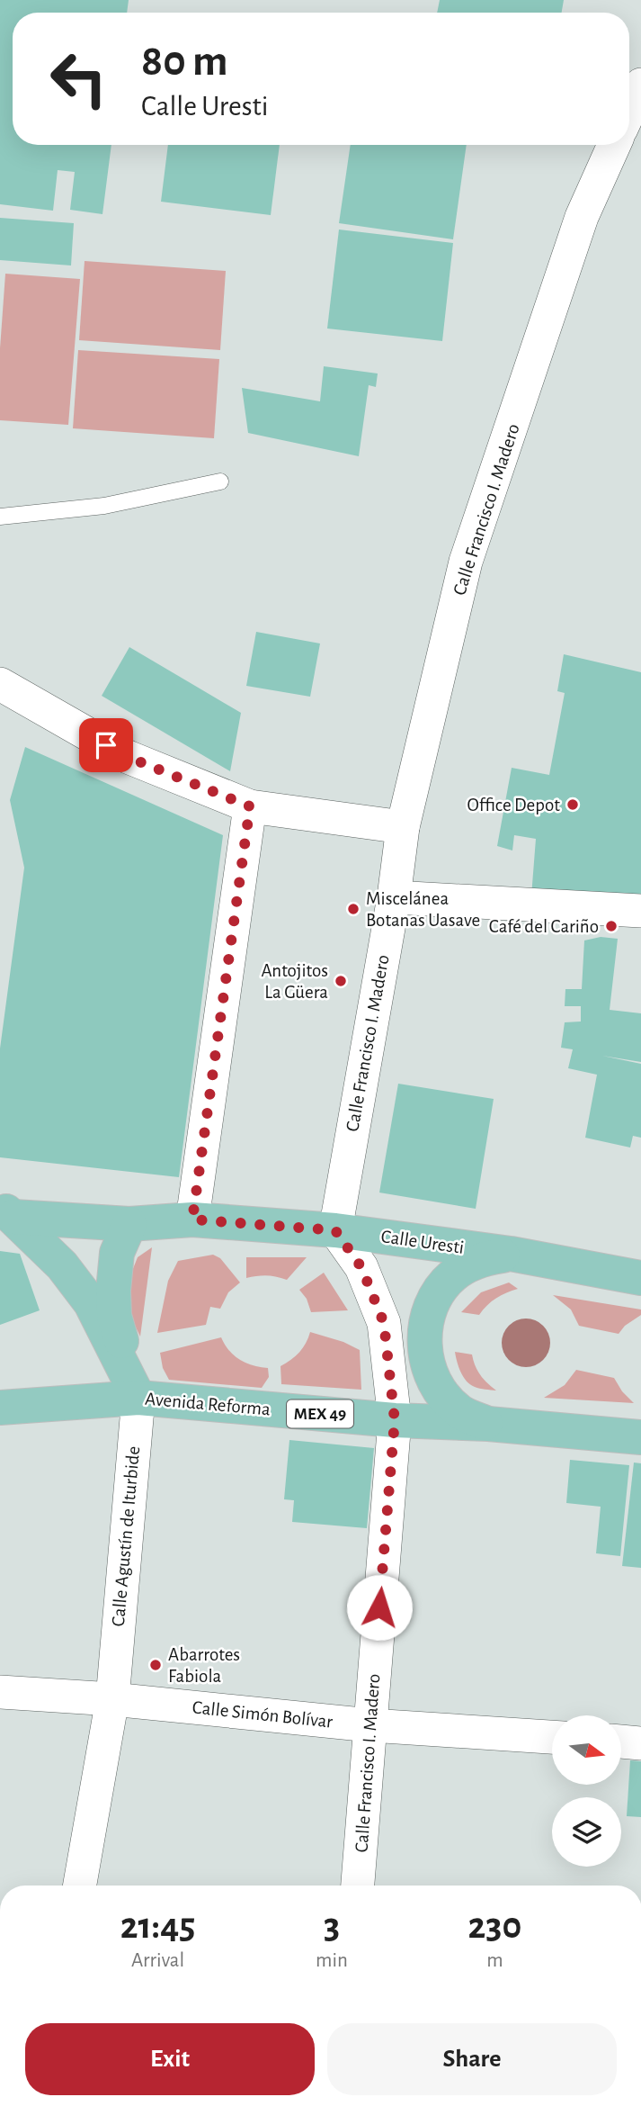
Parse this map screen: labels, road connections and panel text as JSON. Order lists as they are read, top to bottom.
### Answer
{
  "streets": {
    "main road": ["Calle Uresti", "Avenida Reforma", "MEX 49"],
    "street": ["Calle Francisco I. Madero", "Calle Agustín de Iturbide", "Calle Simón Bolívar"]
  },
  "crossings": [
    ["Calle Francisco I. Madero", "Calle Uresti"],
    ["Calle Francisco I. Madero", "Avenida Reforma"],
    ["Calle Francisco I. Madero", "Calle Simón Bolívar"],
    ["Avenida Reforma", "Calle Agustín de Iturbide"],
    ["Calle Agustín de Iturbide", "Calle Simón Bolívar"]
  ],
  "places": [
    "Office Depot",
    "Miscelánea Botanas Uasave",
    "Café del Cariño",
    "Antojitos La Güera",
    "Abarrotes Fabiola"
  ],
  "north": "right",
  "page": {
    "turn": ["80 m", "Calle Uresti"],
    "eta": [
      "21:45",
      "Arrival",
      "3",
      "min",
      "230",
      "m"
    ],
    "buttons": ["Exit", "Share"]
  }
}
